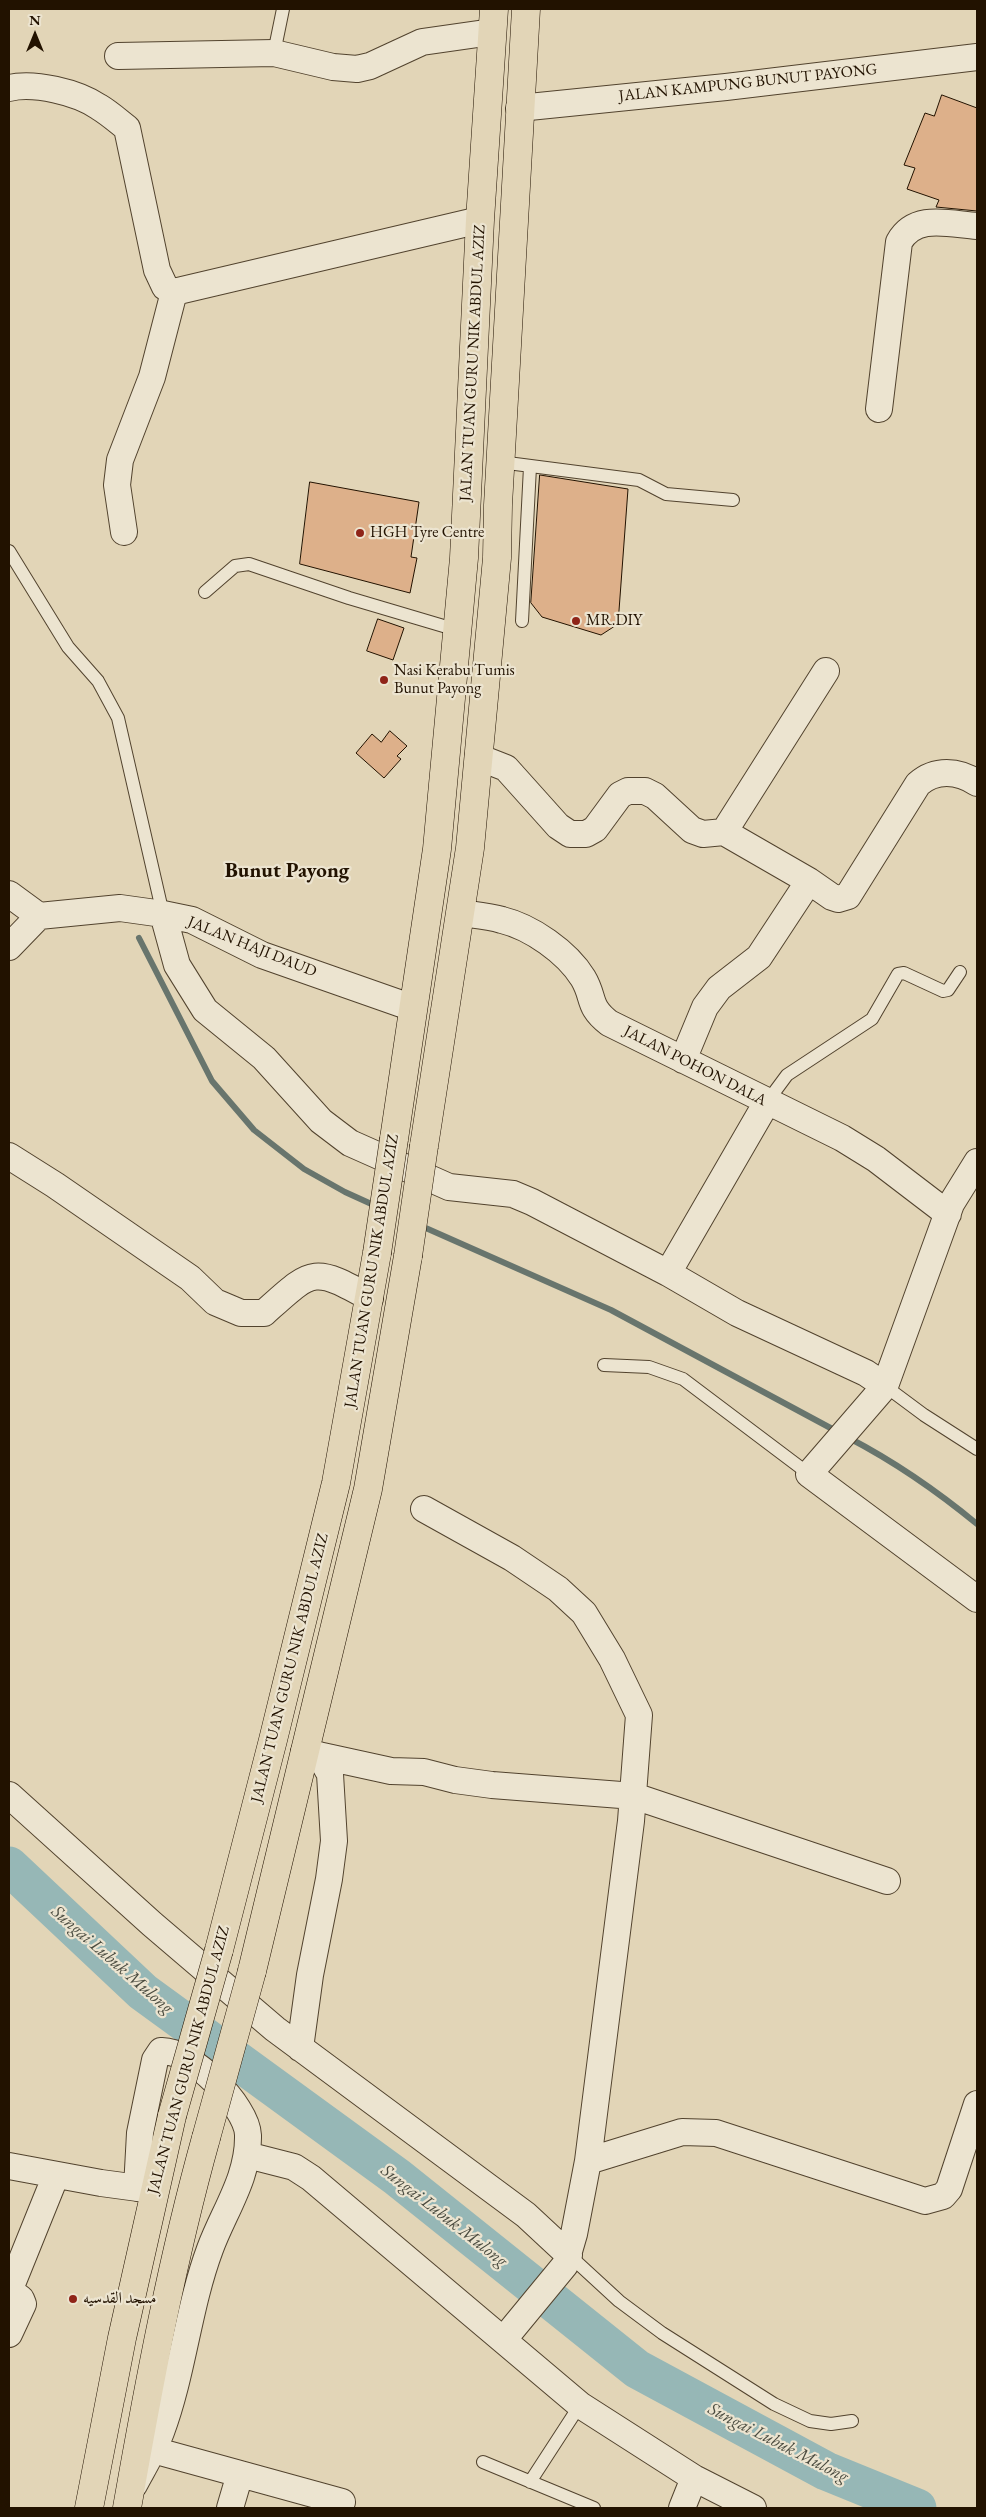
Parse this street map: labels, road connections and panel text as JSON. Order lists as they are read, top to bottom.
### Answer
{
  "streets": {
    "main road": ["JALAN TUAN GURU NIK ABDUL AZIZ"],
    "street": ["JALAN KAMPUNG BUNUT PAYONG", "JALAN HAJI DAUD", "JALAN POHON DALA"]
  },
  "crossings": [
    ["JALAN KAMPUNG BUNUT PAYONG", "JALAN TUAN GURU NIK ABDUL AZIZ"],
    ["JALAN TUAN GURU NIK ABDUL AZIZ", "JALAN HAJI DAUD"],
    ["JALAN TUAN GURU NIK ABDUL AZIZ", "JALAN POHON DALA"]
  ],
  "districts": ["Bunut Payong"],
  "water": ["Sungai Lubuk Mulong"],
  "places": [
    "HGH Tyre Centre",
    "MR.DIY",
    "Nasi Kerabu Tumis Bunut Payong",
    "مسجد القدسيه"
  ],
  "north": "top"
}
